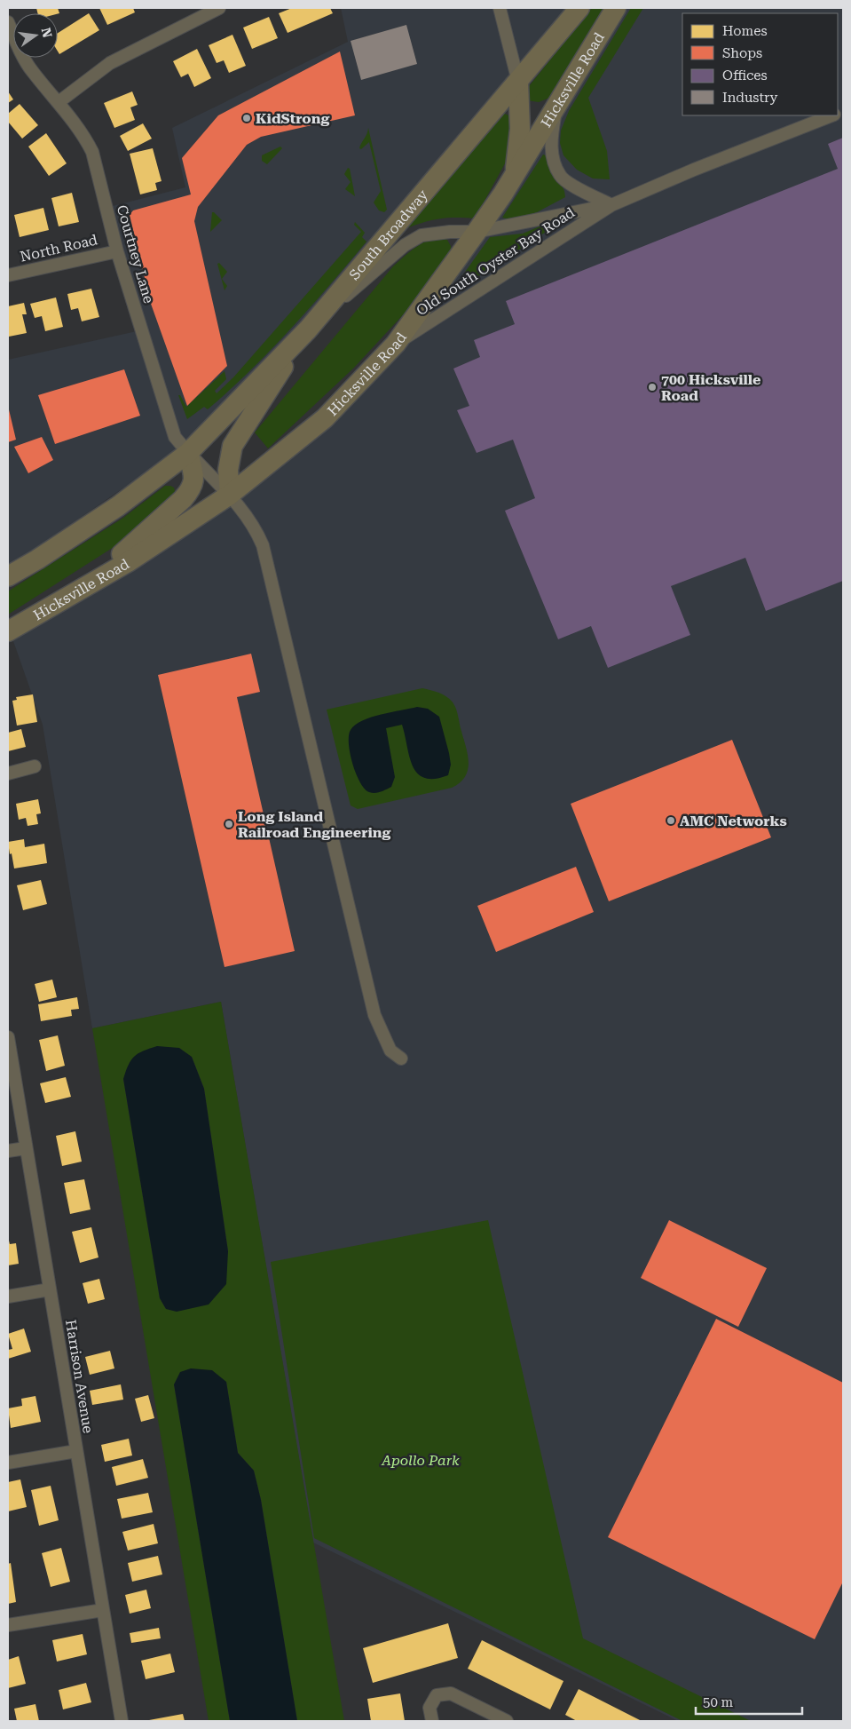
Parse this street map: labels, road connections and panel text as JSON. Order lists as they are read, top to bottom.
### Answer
{
  "streets": {
    "main road": ["Hicksville Road", "South Broadway"],
    "street": [
      "North Road",
      "Courtney Lane",
      "Old South Oyster Bay Road",
      "Harrison Avenue"
    ]
  },
  "crossings": [
    ["Hicksville Road", "Courtney Lane"],
    ["Hicksville Road", "Old South Oyster Bay Road"],
    ["South Broadway", "Courtney Lane"],
    ["South Broadway", "Old South Oyster Bay Road"],
    ["North Road", "Courtney Lane"]
  ],
  "parks": ["Apollo Park"],
  "places": [
    "KidStrong",
    "700 Hicksville Road",
    "AMC Networks",
    "Long Island Railroad Engineering"
  ],
  "legend": [
    "Homes",
    "Shops",
    "Offices",
    "Industry"
  ],
  "scale_bar": "50 m",
  "north": "right"
}
